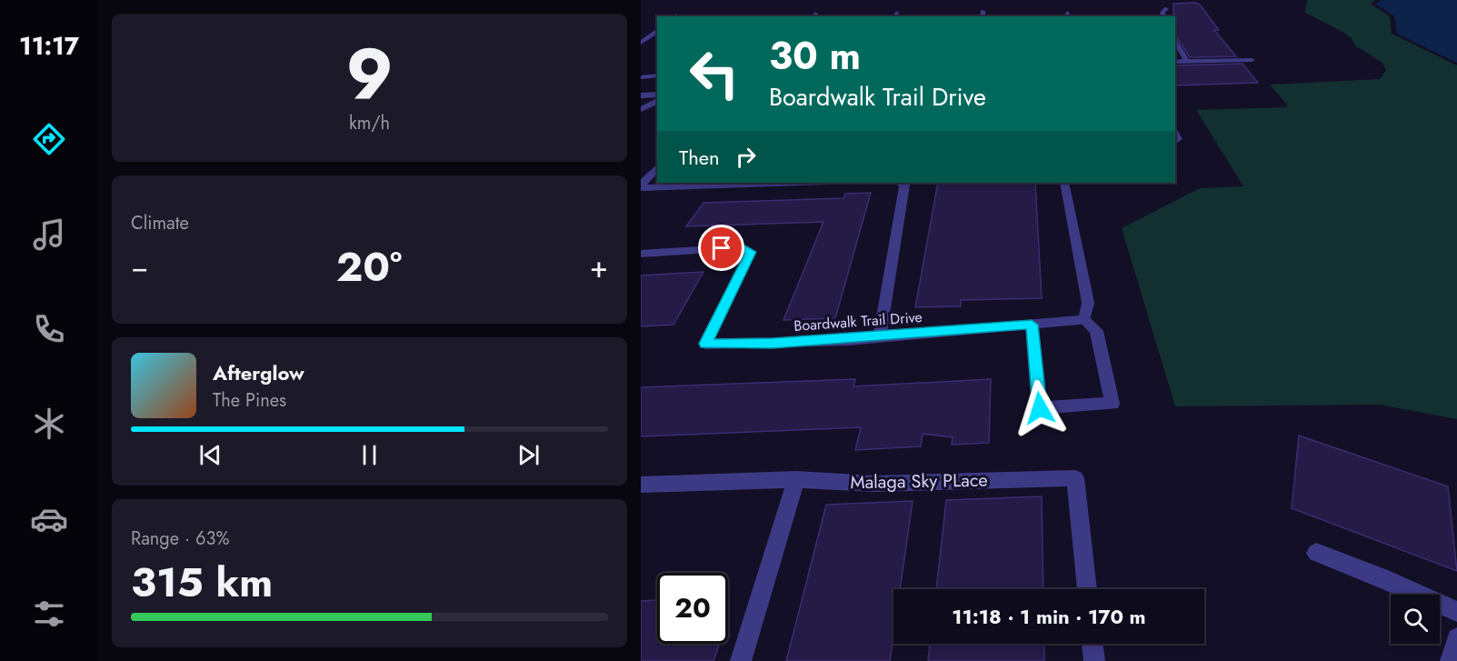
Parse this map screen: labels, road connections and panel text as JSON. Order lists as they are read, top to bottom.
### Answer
{
  "streets": {
    "street": ["Boardwalk Trail Drive", "Malaga Sky PLace"]
  },
  "page": {
    "tabs": "11:17",
    "tile": [
      ["9", "km/h"],
      "Climate",
      ["Range · 63%", "315 km"]
    ],
    "turn": ["30 m", "Boardwalk Trail Drive"],
    "then": "Then",
    "heat": ["−", "20°", "+"],
    "song": ["Afterglow", "The Pines"],
    "limit": "20",
    "trip": "11:18 · 1 min · 170 m"
  }
}
